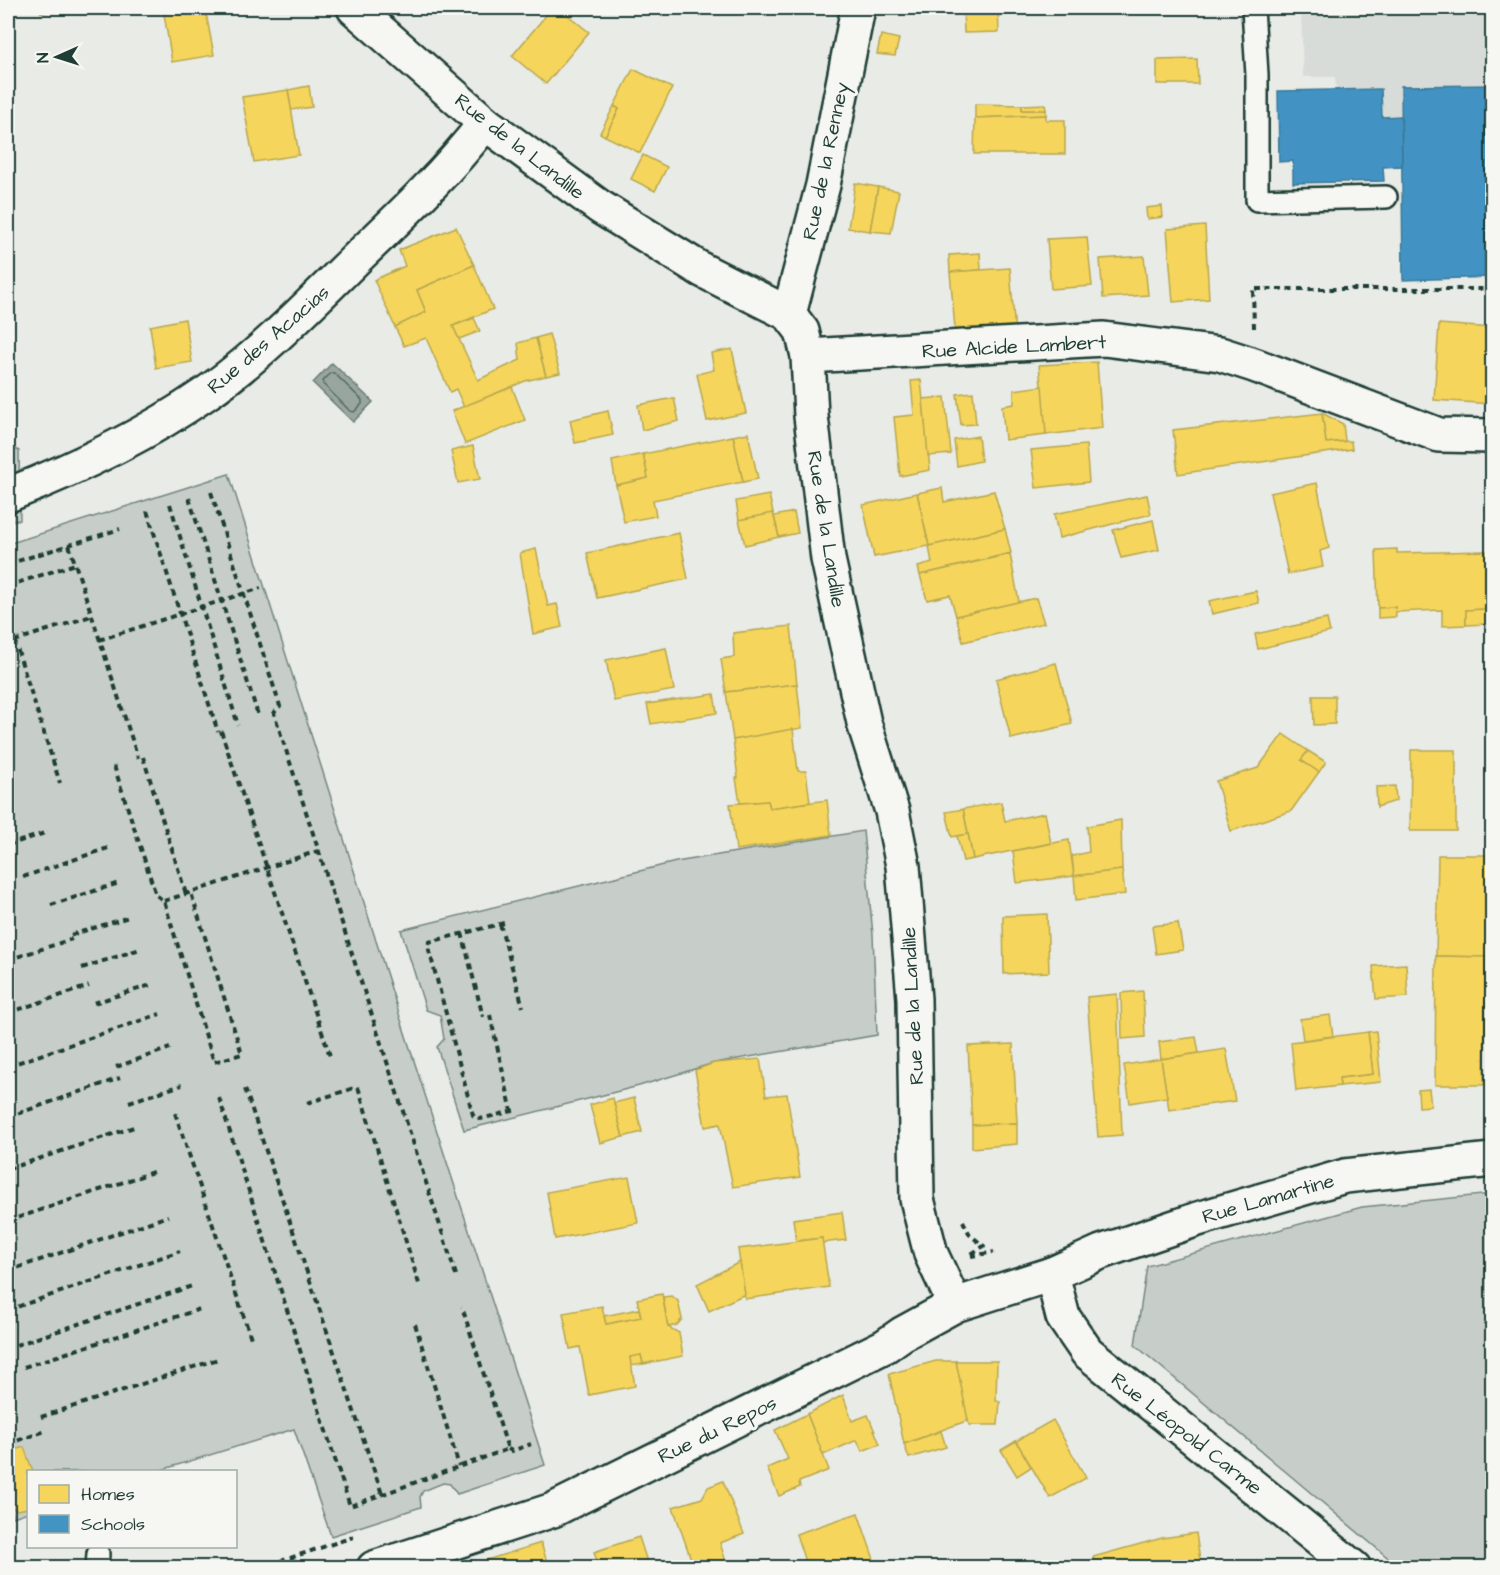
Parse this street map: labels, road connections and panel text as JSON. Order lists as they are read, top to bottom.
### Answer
{
  "streets": {
    "street": [
      "Rue de la Landille",
      "Rue de la Renney",
      "Rue des Acacias",
      "Rue Alcide Lambert",
      "Rue Lamartine",
      "Rue du Repos",
      "Rue Léopold Carme"
    ]
  },
  "crossings": [
    ["Rue de la Landille", "Rue de la Renney"],
    ["Rue de la Landille", "Rue des Acacias"],
    ["Rue de la Landille", "Rue Alcide Lambert"],
    ["Rue de la Landille", "Rue du Repos"],
    ["Rue Lamartine", "Rue du Repos"],
    ["Rue Lamartine", "Rue Léopold Carme"],
    ["Rue du Repos", "Rue Léopold Carme"]
  ],
  "legend": ["Homes", "Schools"],
  "north": "left"
}
